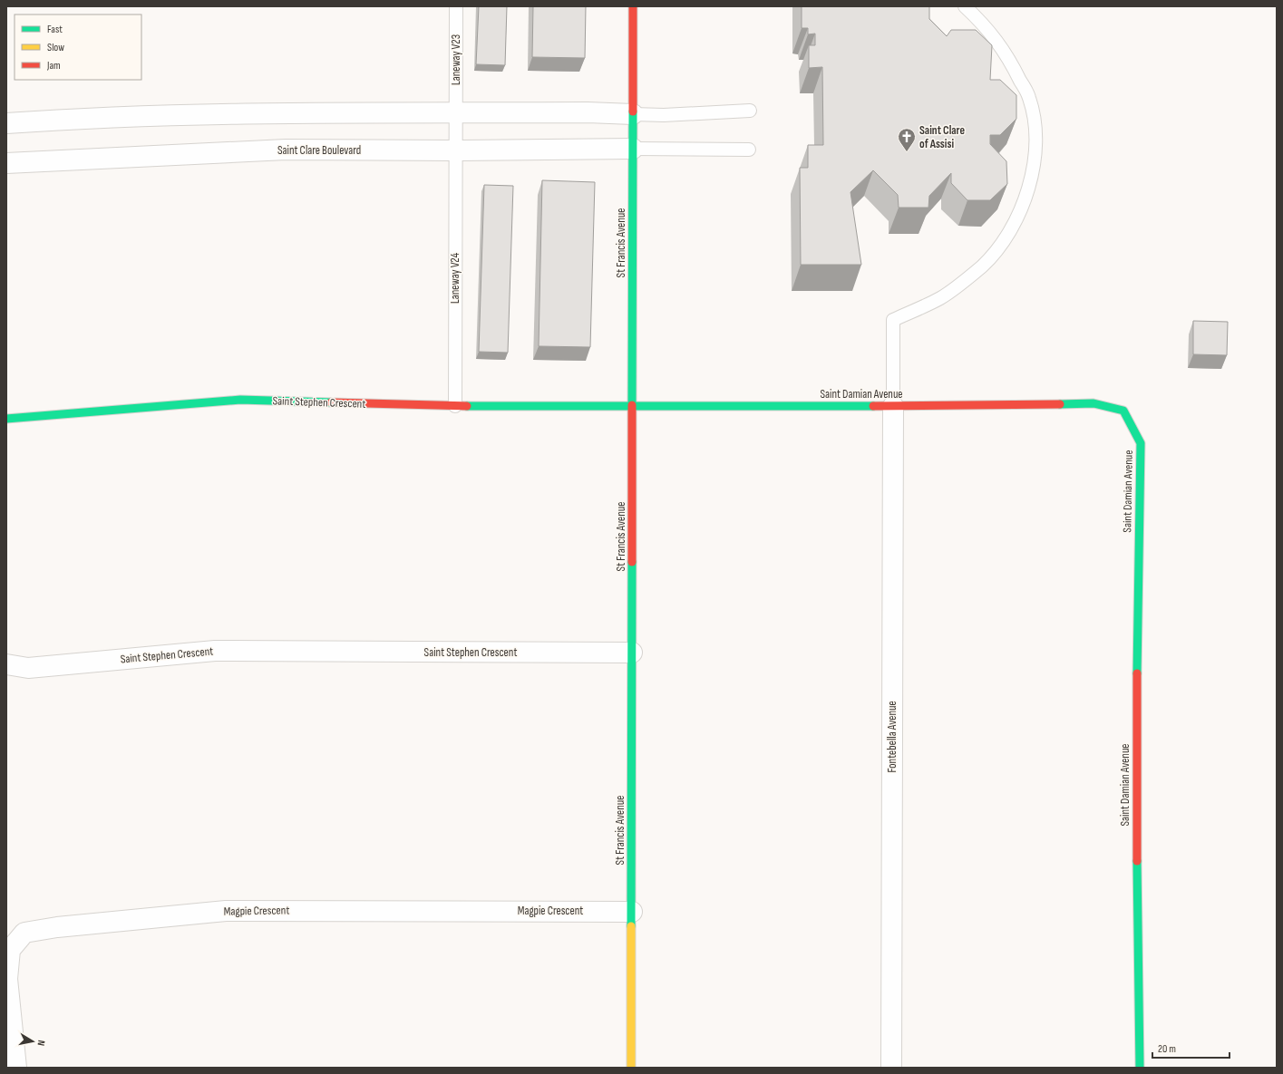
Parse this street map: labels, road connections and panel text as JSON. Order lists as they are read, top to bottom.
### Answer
{
  "streets": {
    "street": [
      "Saint Clare Boulevard",
      "St Francis Avenue",
      "Saint Damian Avenue",
      "Saint Stephen Crescent",
      "Fontebella Avenue",
      "Magpie Crescent"
    ],
    "lane": ["Laneway V23", "Laneway V24"]
  },
  "crossings": [
    ["Laneway V23", "Saint Clare Boulevard"],
    ["Laneway V23", "Laneway V24"],
    ["Saint Clare Boulevard", "St Francis Avenue"],
    ["Saint Clare Boulevard", "Laneway V24"],
    ["St Francis Avenue", "Saint Damian Avenue"],
    ["St Francis Avenue", "Saint Stephen Crescent"],
    ["St Francis Avenue", "Magpie Crescent"],
    ["Laneway V24", "Saint Stephen Crescent"],
    ["Saint Damian Avenue", "Saint Stephen Crescent"],
    ["Saint Damian Avenue", "Fontebella Avenue"]
  ],
  "places": {
    "church": ["Saint Clare of Assisi"]
  },
  "legend": ["Fast", "Slow", "Jam"],
  "scale_bar": "20 m",
  "north": "right"
}
